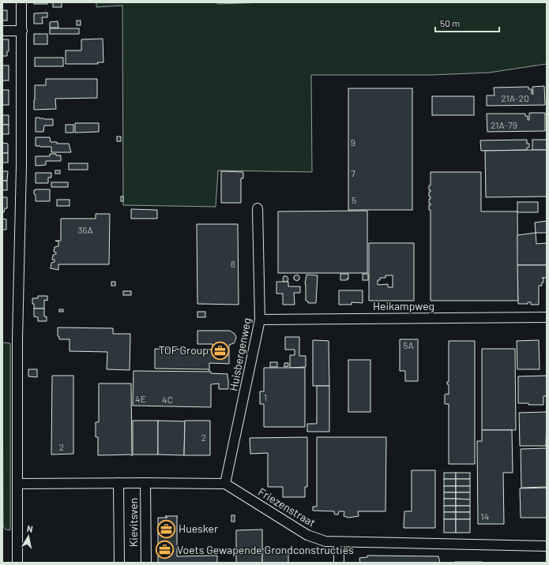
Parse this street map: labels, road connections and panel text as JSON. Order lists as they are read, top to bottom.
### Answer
{
  "streets": {
    "street": [
      "Heikampweg",
      "Huisbergenweg",
      "Friezenstraat",
      "Kievitsven"
    ]
  },
  "crossings": [
    ["Heikampweg", "Huisbergenweg"],
    ["Huisbergenweg", "Friezenstraat"]
  ],
  "places": {
    "office": ["TOF Group", "Huesker", "Voets Gewapende Grondconstructies"]
  },
  "house_numbers": [
    "21A-20",
    "21A-79",
    "9",
    "7",
    "5",
    "36A",
    "8",
    "5A",
    "1",
    "4E",
    "4C",
    "2",
    "2",
    "14"
  ],
  "scale_bar": "50 m",
  "north": "top"
}
